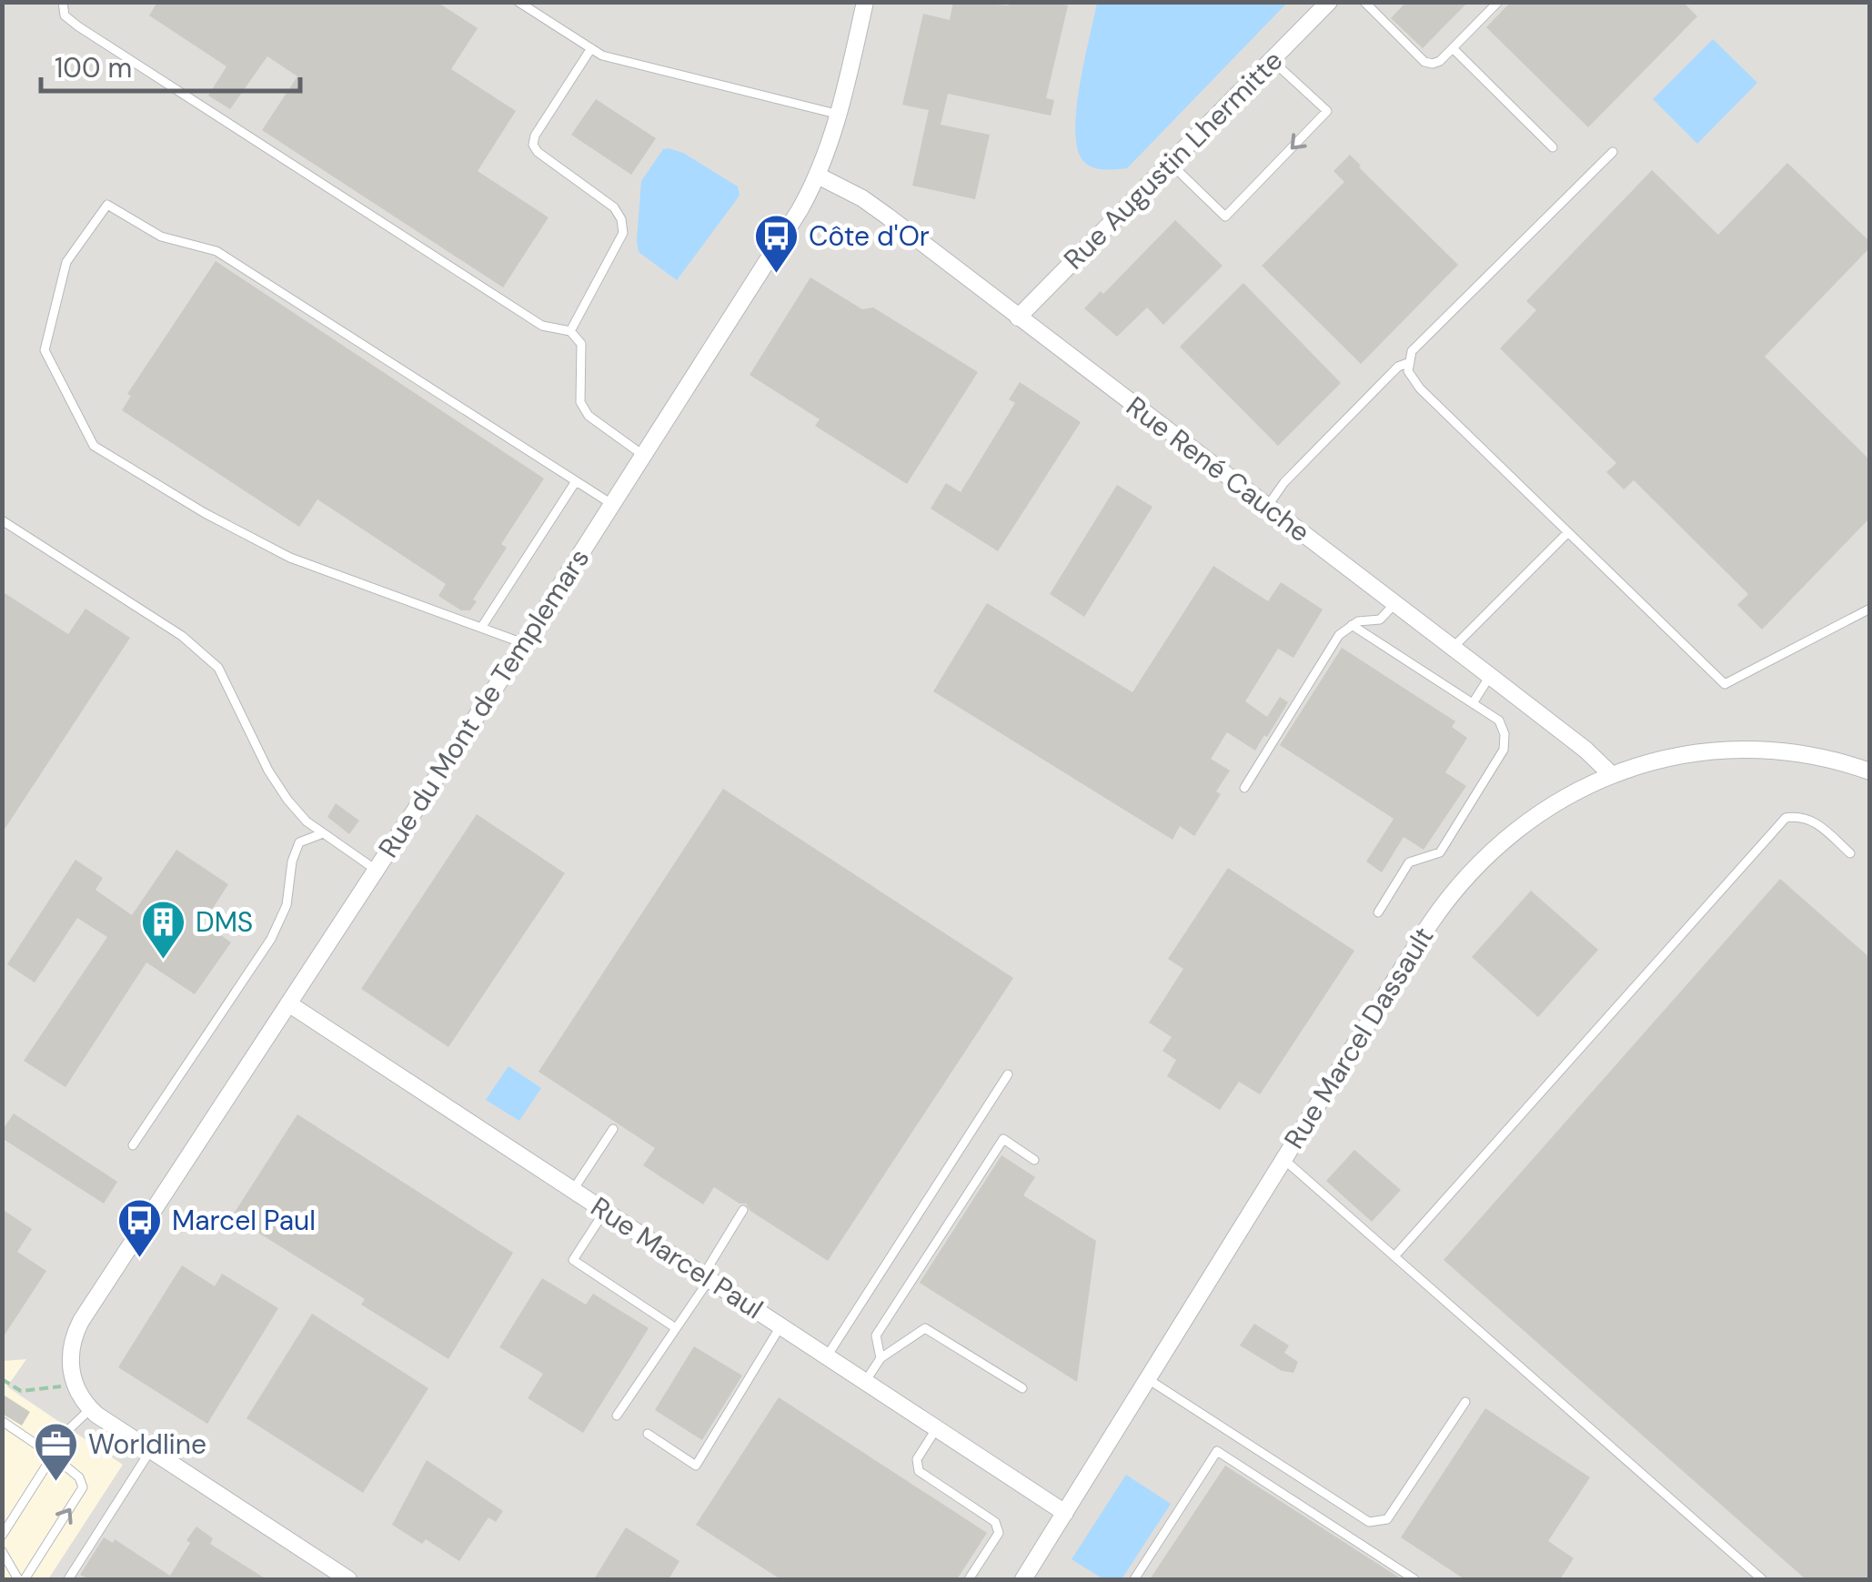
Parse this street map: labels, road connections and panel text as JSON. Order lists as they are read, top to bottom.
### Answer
{
  "streets": {
    "street": [
      "Rue Augustin Lhermitte",
      "Rue René Cauche",
      "Rue du Mont de Templemars",
      "Rue Marcel Dassault",
      "Rue Marcel Paul"
    ]
  },
  "crossings": [
    ["Rue Augustin Lhermitte", "Rue René Cauche"],
    ["Rue René Cauche", "Rue du Mont de Templemars"],
    ["Rue René Cauche", "Rue Marcel Dassault"],
    ["Rue du Mont de Templemars", "Rue Marcel Paul"],
    ["Rue Marcel Dassault", "Rue Marcel Paul"]
  ],
  "places": {
    "bus stop": ["Côte d'Or", "Marcel Paul"],
    "building": ["DMS"],
    "office": ["Worldline"]
  },
  "scale_bar": "100 m"
}
